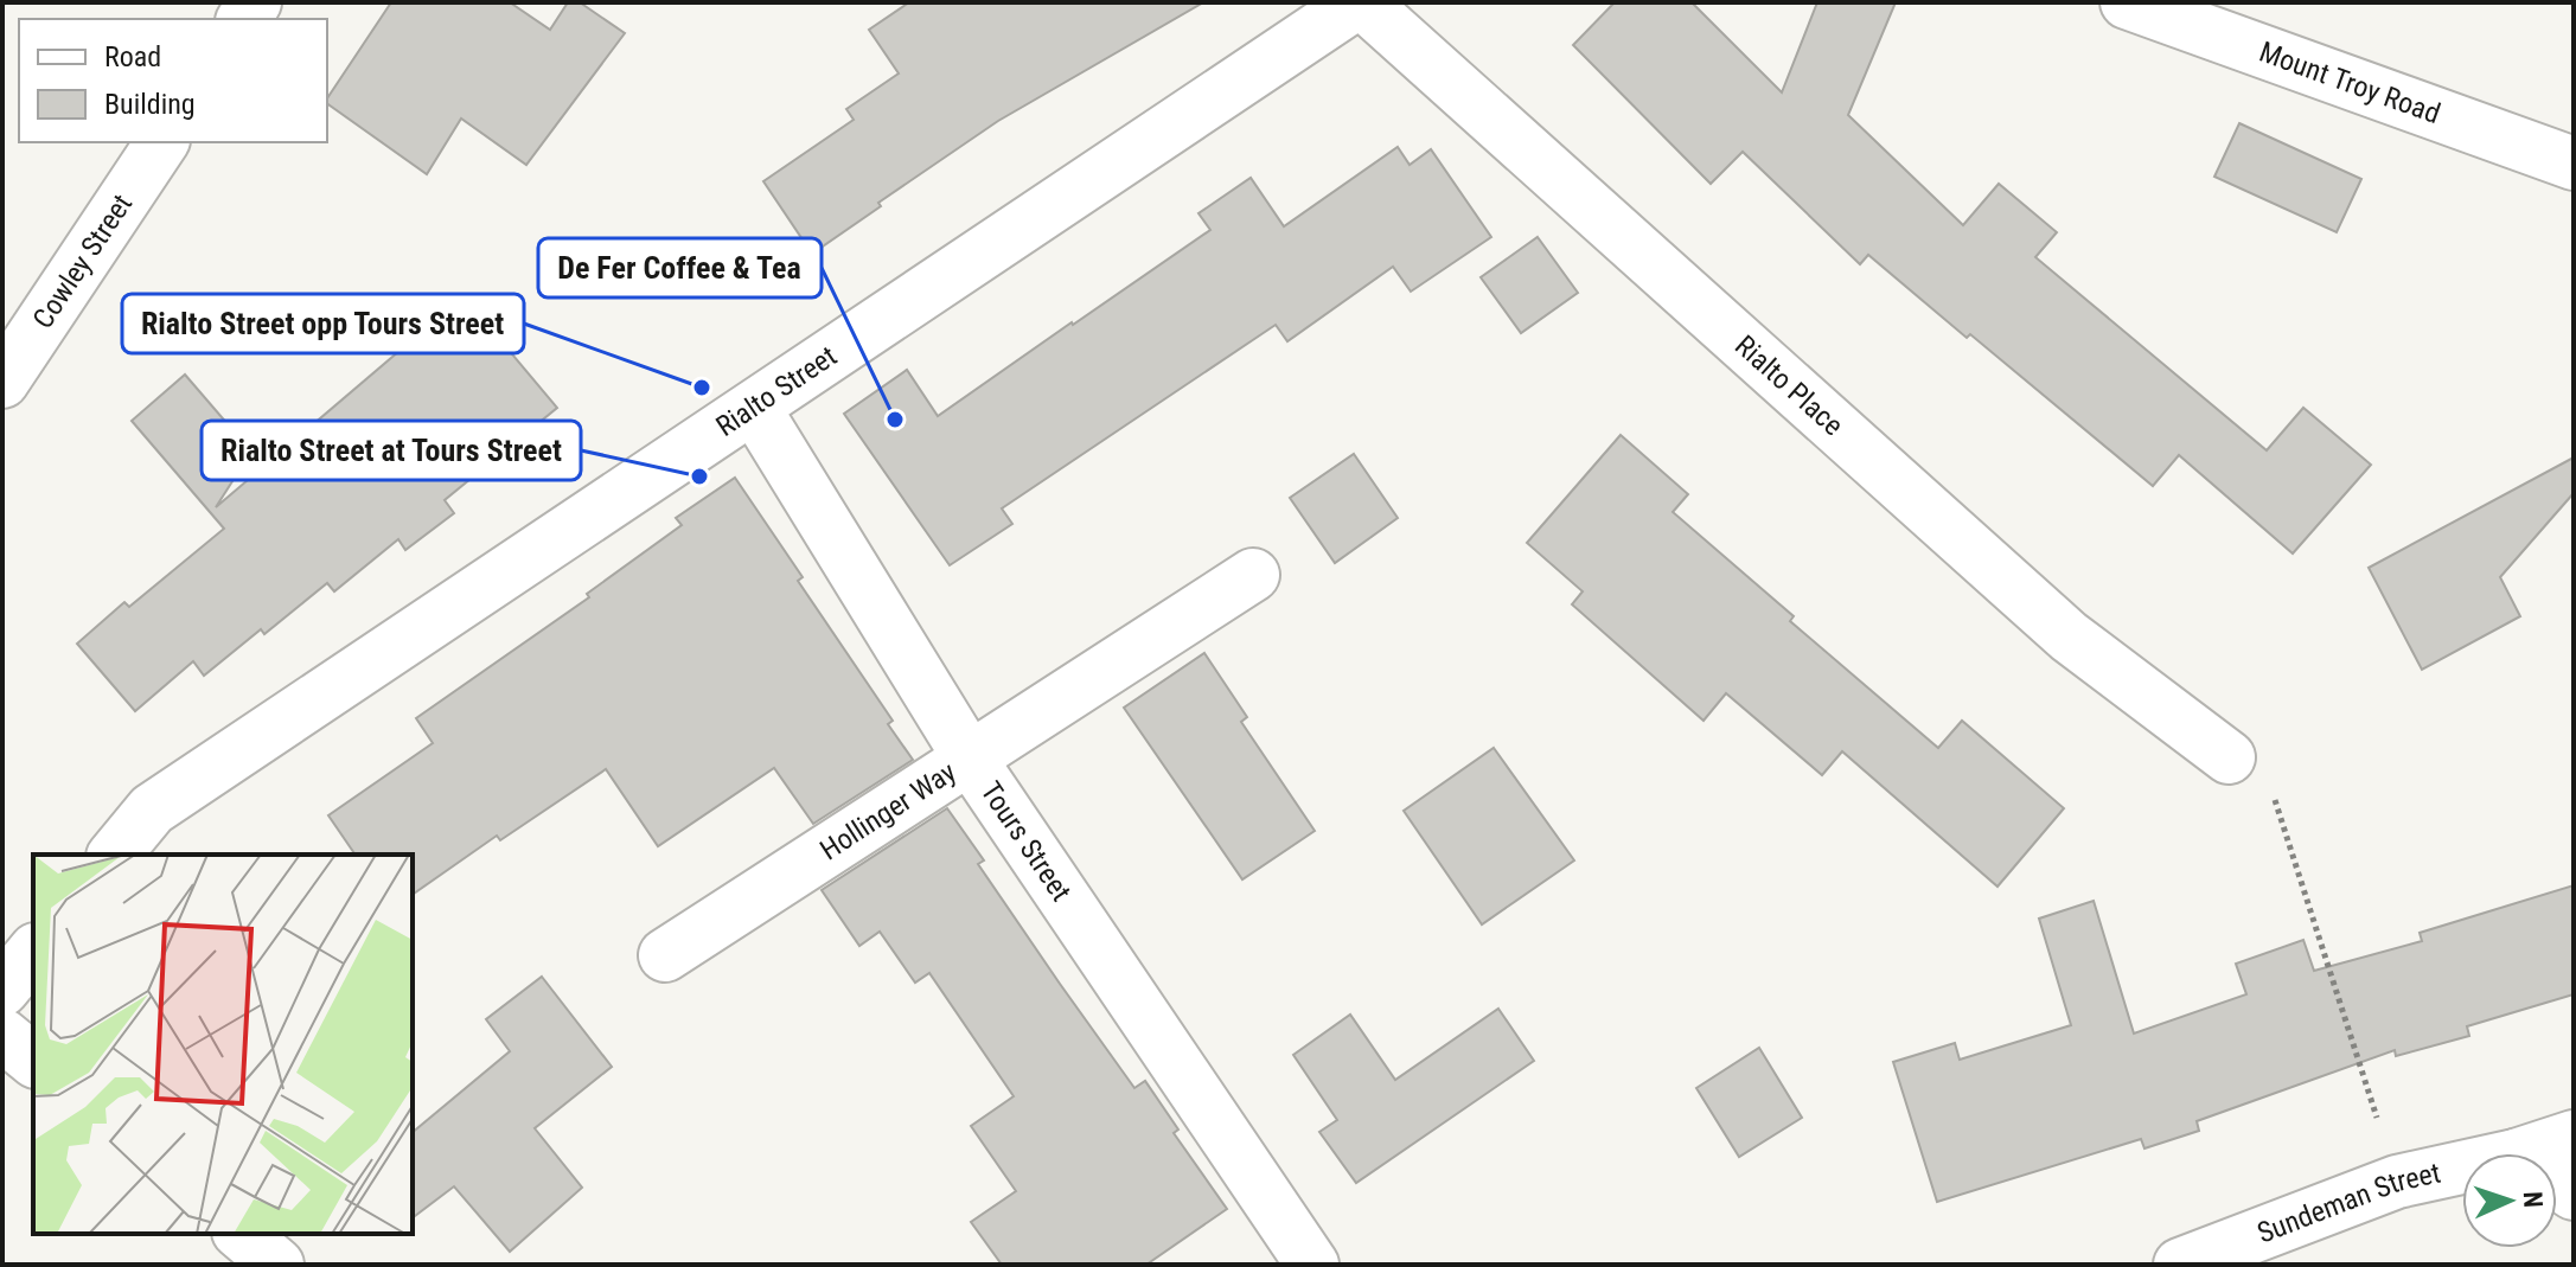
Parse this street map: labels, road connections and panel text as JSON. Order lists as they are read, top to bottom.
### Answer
{
  "streets": {
    "street": [
      "Mount Troy Road",
      "Cowley Street",
      "Rialto Place",
      "Rialto Street",
      "Hollinger Way",
      "Tours Street",
      "Sundeman Street"
    ]
  },
  "crossings": [
    ["Rialto Place", "Rialto Street"],
    ["Rialto Street", "Tours Street"],
    ["Hollinger Way", "Tours Street"]
  ],
  "places": ["Rialto Street opp Tours Street", "De Fer Coffee & Tea", "Rialto Street at Tours Street"],
  "legend": ["Road", "Building"],
  "north": "right"
}
